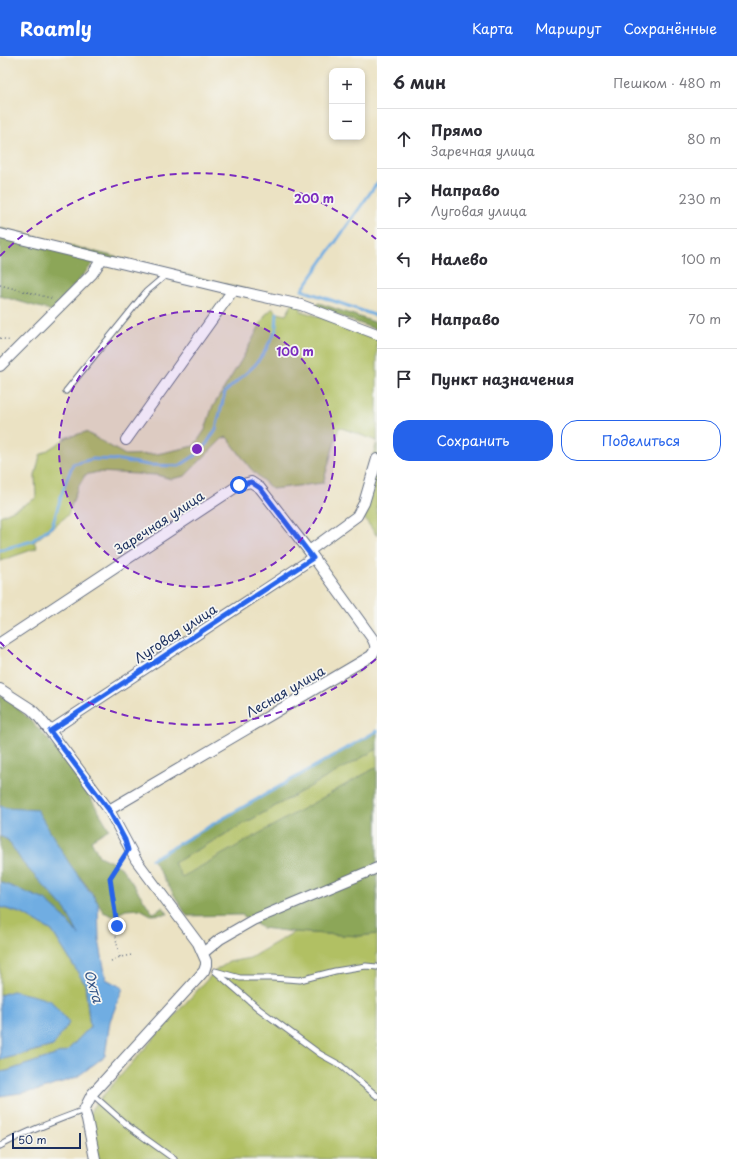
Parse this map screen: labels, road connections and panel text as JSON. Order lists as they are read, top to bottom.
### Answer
{
  "streets": {
    "street": ["Заречная улица", "Луговая улица", "Лесная улица"]
  },
  "crossings": [
    ["Заречная улица", "Луговая улица"],
    ["Заречная улица", "Лесная улица"],
    ["Луговая улица", "Лесная улица"]
  ],
  "water": ["Охта"],
  "scale_bar": "50 m",
  "page": {
    "header": "Roamly",
    "nav": ["Карта", "Маршрут", "Сохранённые"],
    "heading": ["6 мин", "Пешком · 480 m"],
    "map_buttons": ["+", "−"],
    "list": [
      ["Прямо", "Заречная улица", "80 m"],
      ["Направо", "Луговая улица", "230 m"],
      ["Налево", "100 m"],
      ["Направо", "70 m"],
      "Пункт назначения"
    ],
    "buttons": ["Сохранить", "Поделиться"],
    "scale": "50 m"
  },
  "rings": ["200 m", "100 m"]
}
